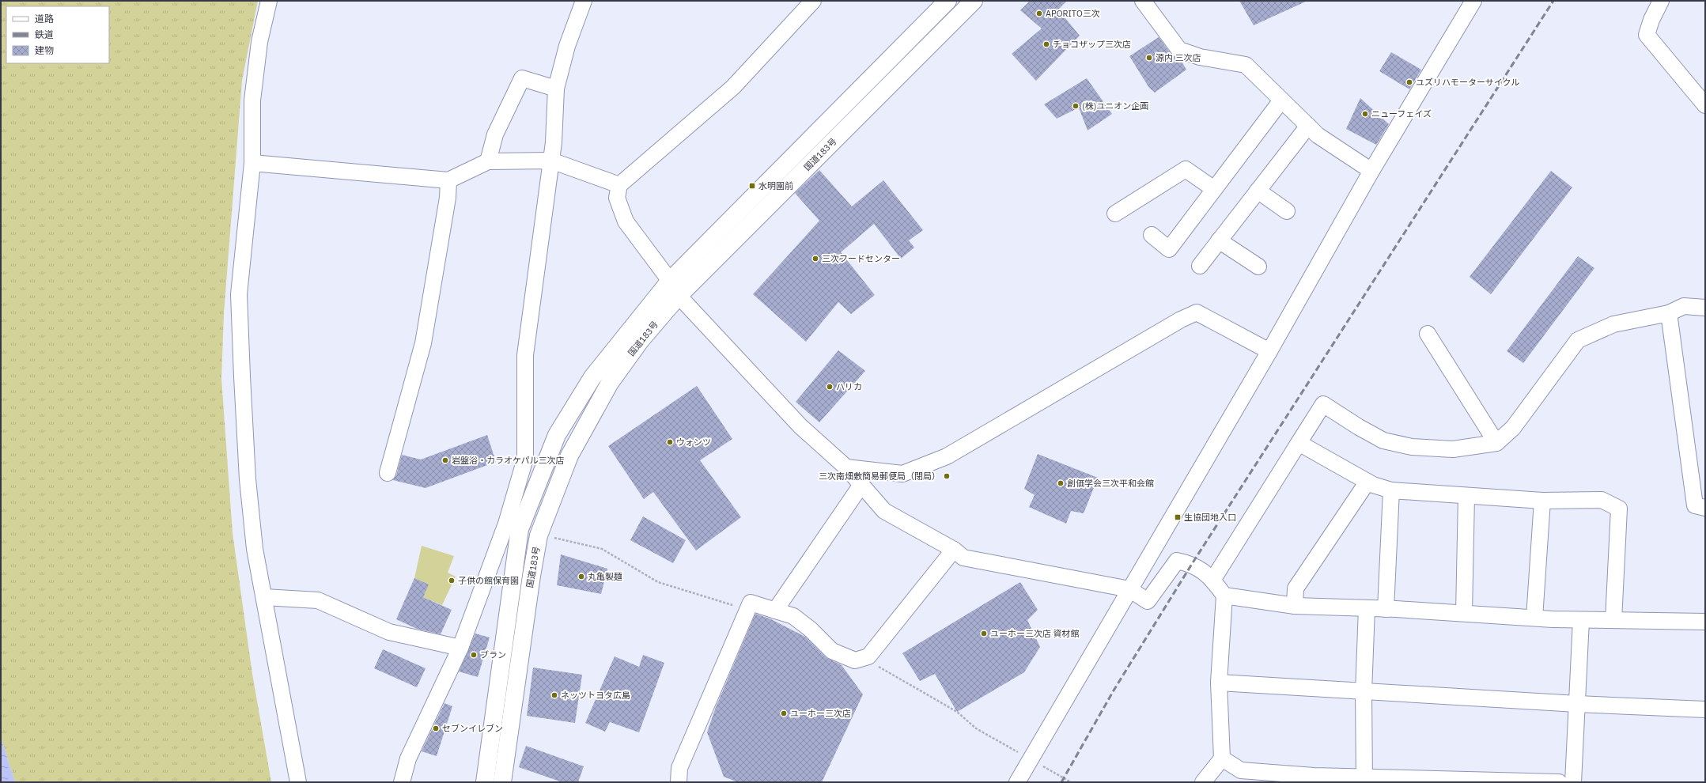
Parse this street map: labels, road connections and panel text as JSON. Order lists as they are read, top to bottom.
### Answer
{
  "streets": {
    "highway": ["国道183号"]
  },
  "places": {
    "other": [
      "APORITO三次",
      "チョコザップ三次店",
      "源内 三次店",
      "ユズリハモーターサイクル",
      "(株)ユニオン企画",
      "ニューフェイズ",
      "三次フードセンター",
      "ハリカ",
      "ウォンツ",
      "岩盤浴・カラオケパル三次店",
      "三次南畑敷簡易郵便局（閉局）",
      "創価学会三次平和会館",
      "丸亀製麺",
      "子供の館保育園",
      "ユーホー三次店 資材館",
      "ブラン",
      "ネッツトヨタ広島",
      "ユーホー三次店",
      "セブンイレブン"
    ],
    "transit": ["水明園前", "生協団地入口"]
  },
  "legend": ["道路", "鉄道", "建物"]
}
